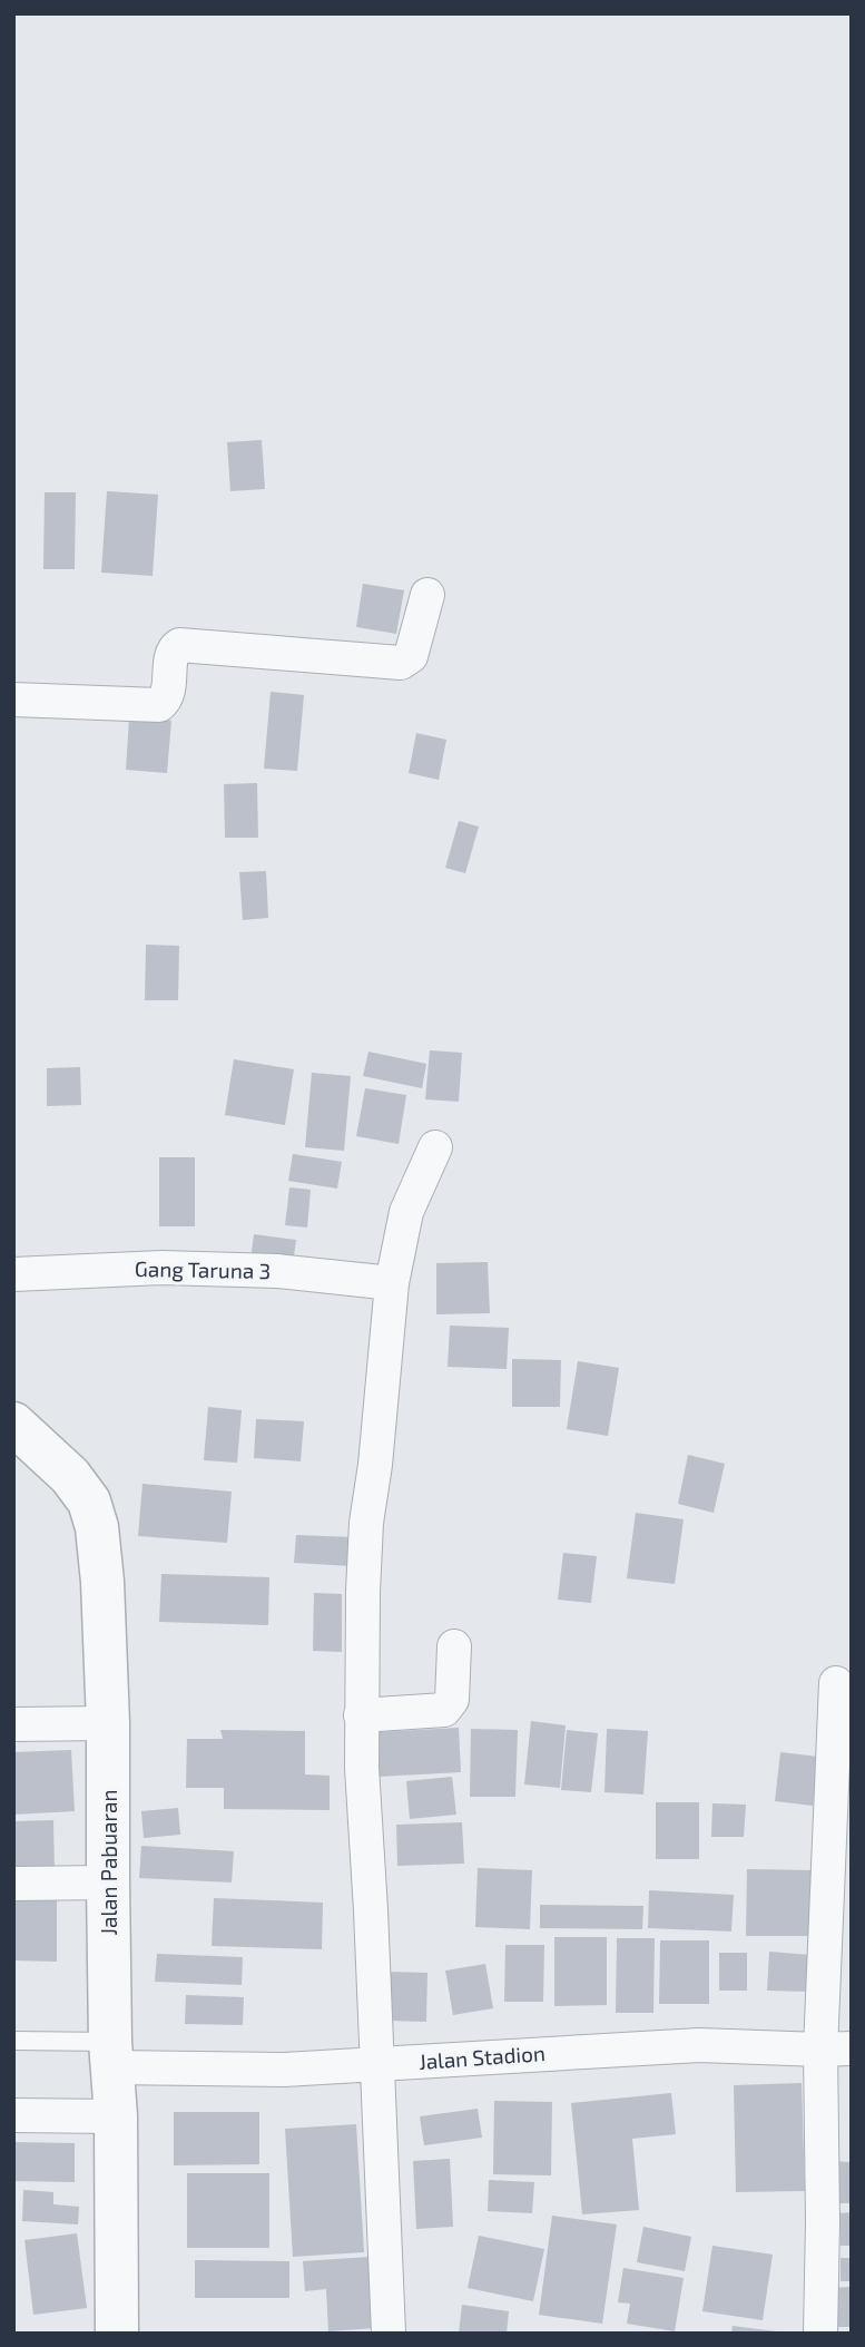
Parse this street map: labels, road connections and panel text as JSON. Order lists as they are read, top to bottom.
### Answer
{
  "streets": {
    "street": ["Gang Taruna 3", "Jalan Pabuaran", "Jalan Stadion"]
  },
  "crossings": [
    ["Jalan Pabuaran", "Jalan Stadion"]
  ]
}
